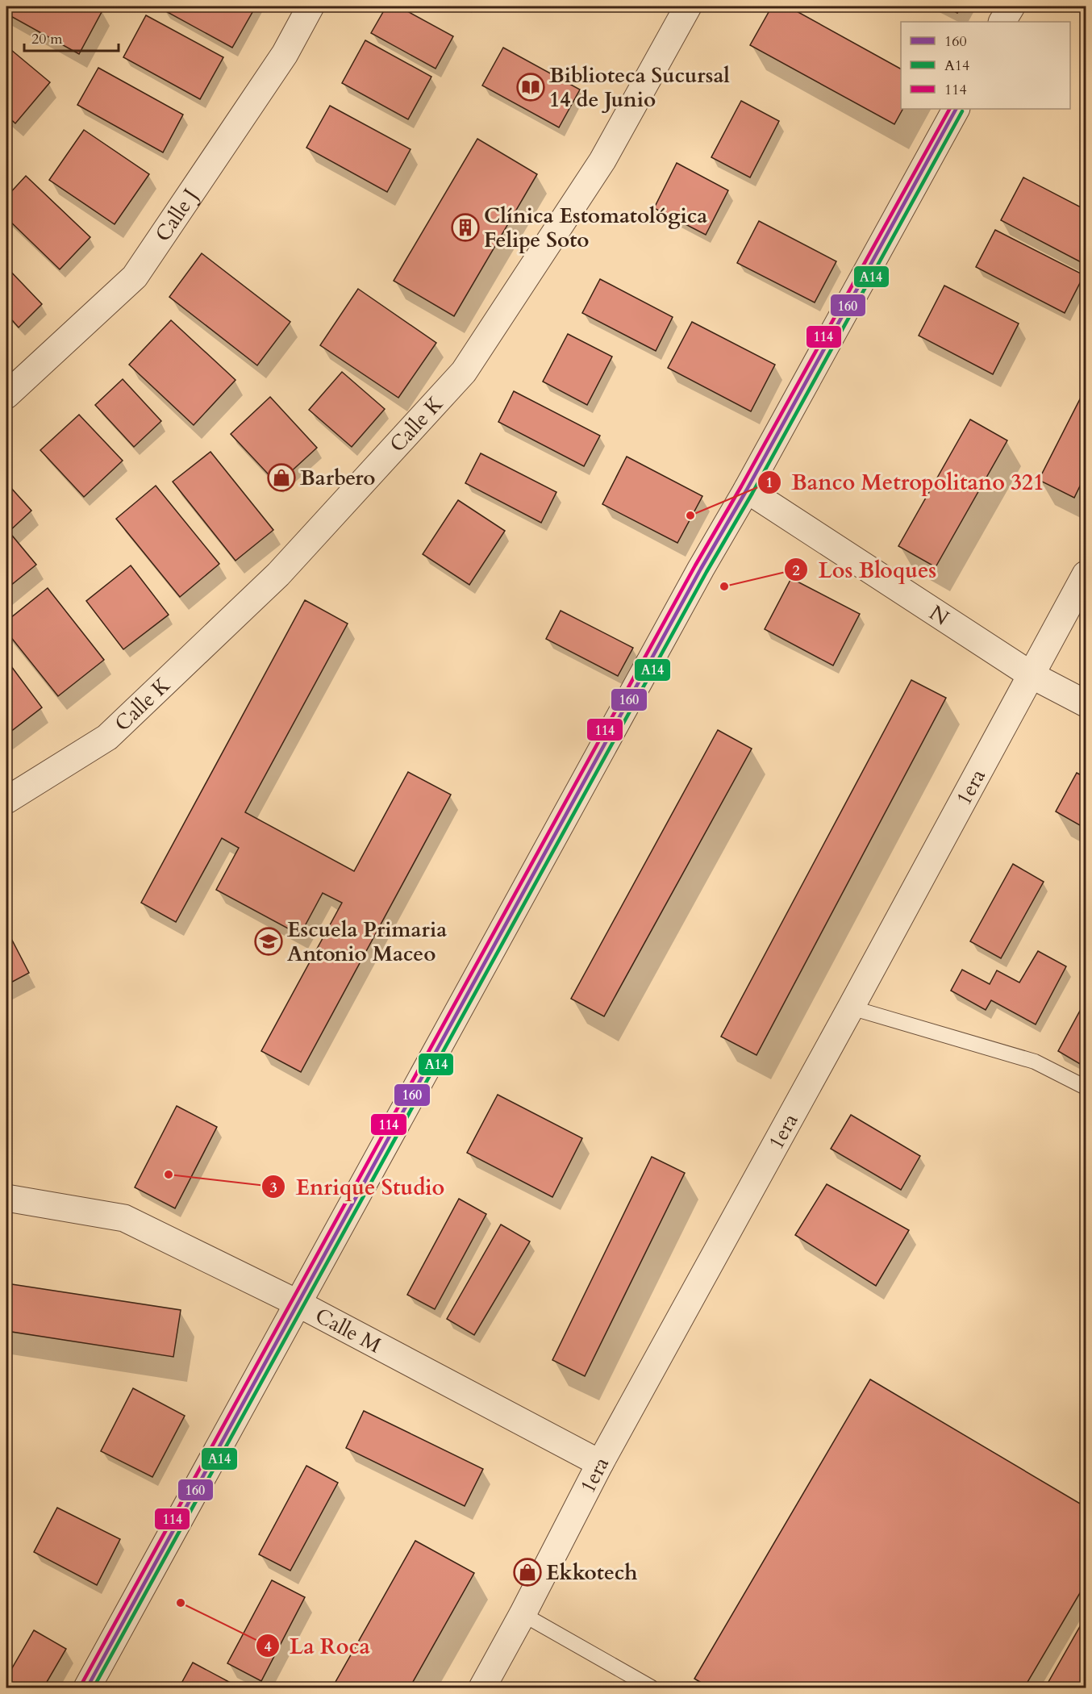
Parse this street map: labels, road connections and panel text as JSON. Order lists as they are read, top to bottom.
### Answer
{
  "streets": {
    "street": [
      "Calle J",
      "Calle K",
      "N",
      "1era",
      "Calle M"
    ]
  },
  "crossings": [
    ["N", "1era"],
    ["1era", "Calle M"]
  ],
  "places": {
    "library": ["Biblioteca Sucursal 14 de Junio"],
    "building": ["Clínica Estomatológica Felipe Soto"],
    "shop": ["Barbero", "Ekkotech"],
    "other": [
      "Banco Metropolitano 321",
      "Los Bloques",
      "Enrique Studio",
      "La Roca"
    ],
    "school or university": ["Escuela Primaria Antonio Maceo"]
  },
  "lines": ["transit line 160", "transit line 114", "transit line A14"],
  "legend": ["160", "A14", "114"],
  "scale_bar": "20 m"
}
